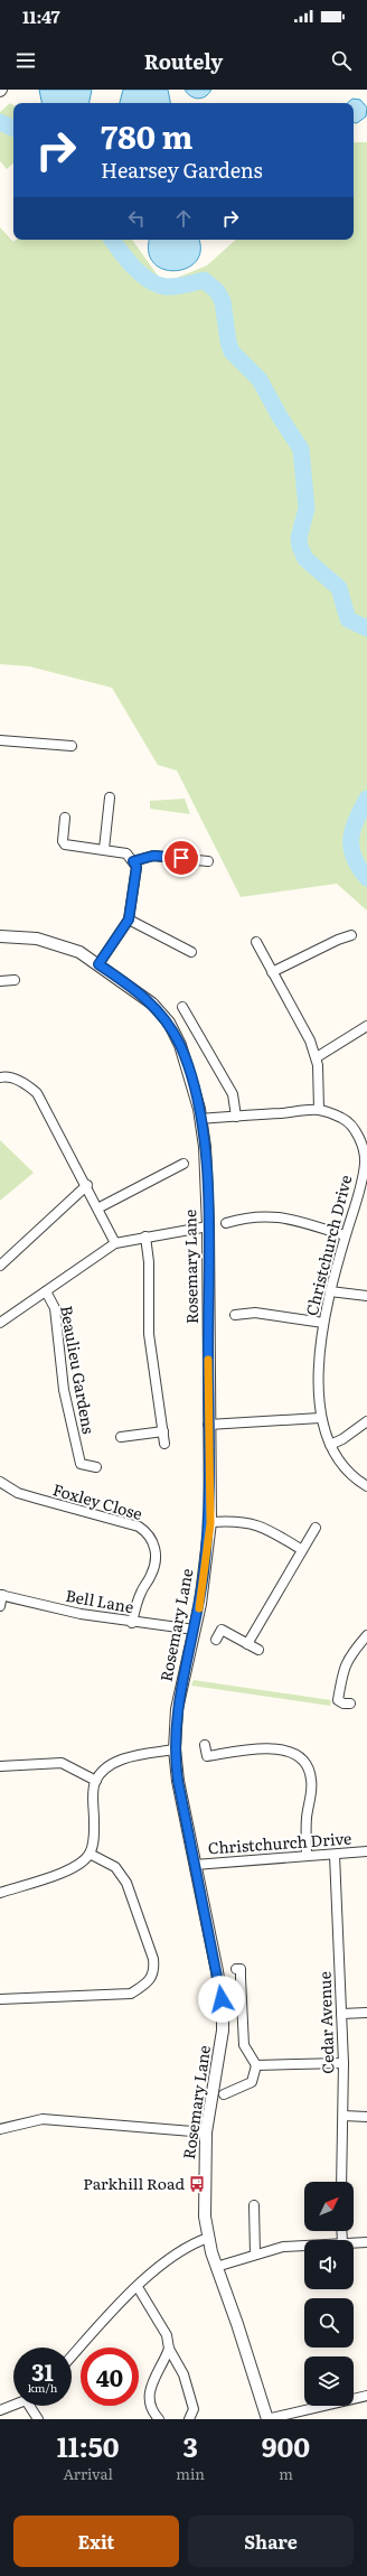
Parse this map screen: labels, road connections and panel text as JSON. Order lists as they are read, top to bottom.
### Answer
{
  "streets": {
    "street": [
      "Christchurch Drive",
      "Rosemary Lane",
      "Beaulieu Gardens",
      "Foxley Close",
      "Bell Lane",
      "Cedar Avenue"
    ]
  },
  "crossings": [
    ["Christchurch Drive", "Rosemary Lane"],
    ["Christchurch Drive", "Cedar Avenue"],
    ["Rosemary Lane", "Beaulieu Gardens"],
    ["Rosemary Lane", "Bell Lane"],
    ["Foxley Close", "Bell Lane"]
  ],
  "places": {
    "bus stop": ["Parkhill Road"]
  },
  "north": "top right",
  "page": {
    "status": "11:47",
    "header": "Routely",
    "turn": ["780 m", "Hearsey Gardens"],
    "speed": "31 km/h",
    "limit": "40",
    "eta": [
      "11:50",
      "Arrival",
      "3",
      "min",
      "900",
      "m"
    ],
    "buttons": ["Exit", "Share"]
  }
}
